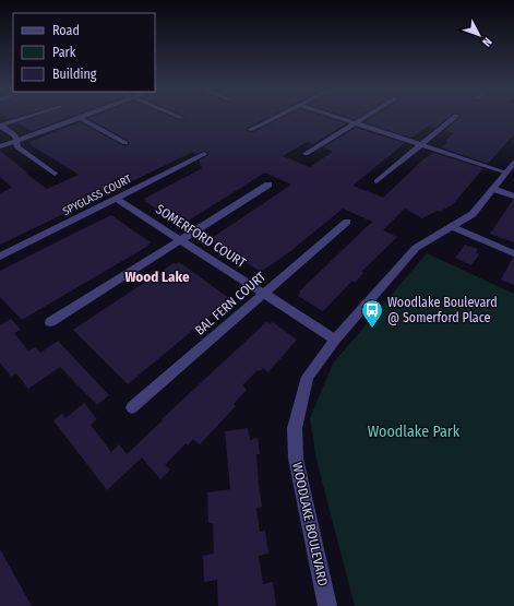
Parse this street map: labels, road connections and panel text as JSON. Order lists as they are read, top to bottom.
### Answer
{
  "streets": {
    "street": [
      "SPYGLASS COURT",
      "SOMERFORD COURT",
      "BAL FERN COURT",
      "WOODLAKE BOULEVARD"
    ]
  },
  "crossings": [
    ["SPYGLASS COURT", "SOMERFORD COURT"],
    ["SOMERFORD COURT", "BAL FERN COURT"],
    ["SOMERFORD COURT", "WOODLAKE BOULEVARD"]
  ],
  "districts": ["Wood Lake"],
  "parks": ["Woodlake Park"],
  "places": {
    "bus stop": ["Woodlake Boulevard @ Somerford Place"]
  },
  "legend": ["Road", "Park", "Building"],
  "north": "bottom right"
}
